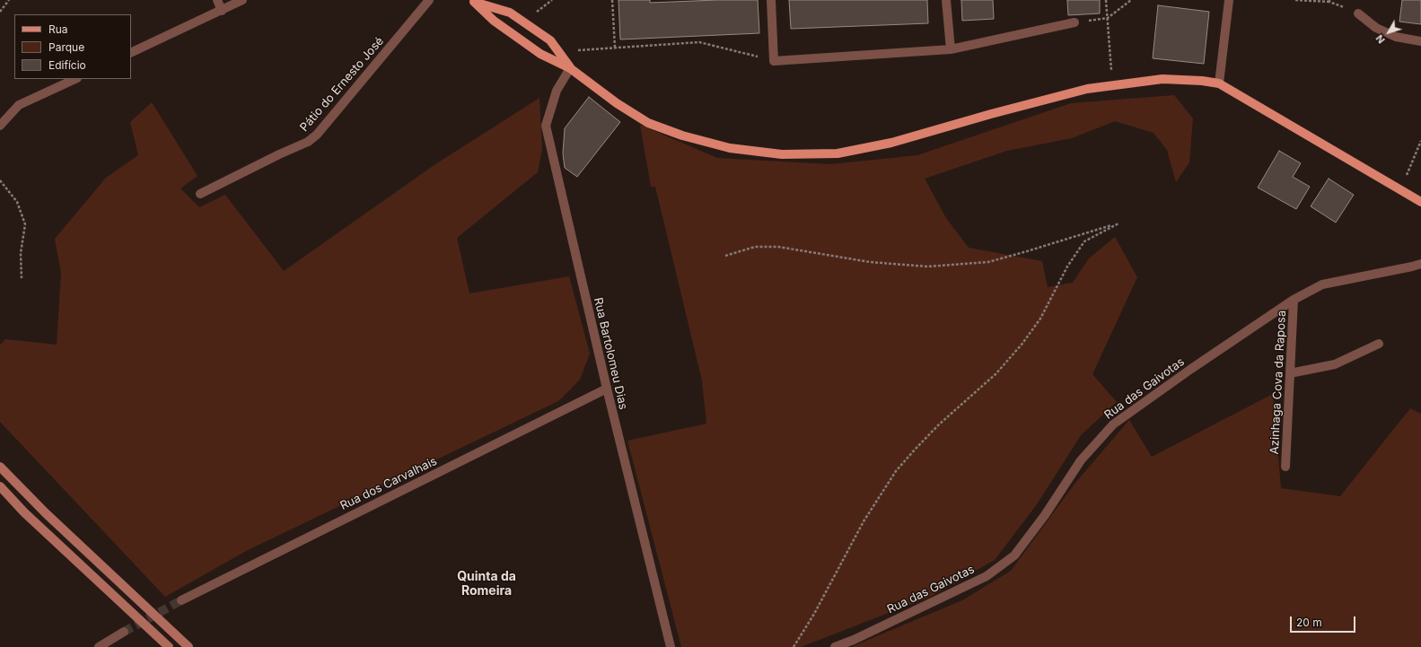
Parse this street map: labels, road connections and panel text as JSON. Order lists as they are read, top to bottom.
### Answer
{
  "streets": {
    "street": [
      "Pátio do Ernesto José",
      "Rua Bartolomeu Dias",
      "Azinhaga Cova da Raposa",
      "Rua das Gaivotas",
      "Rua dos Carvalhais"
    ]
  },
  "crossings": [
    ["Rua Bartolomeu Dias", "Rua dos Carvalhais"],
    ["Azinhaga Cova da Raposa", "Rua das Gaivotas"]
  ],
  "districts": ["Quinta da Romeira"],
  "legend": ["Rua", "Parque", "Edifício"],
  "scale_bar": "20 m",
  "north": "bottom left"
}
